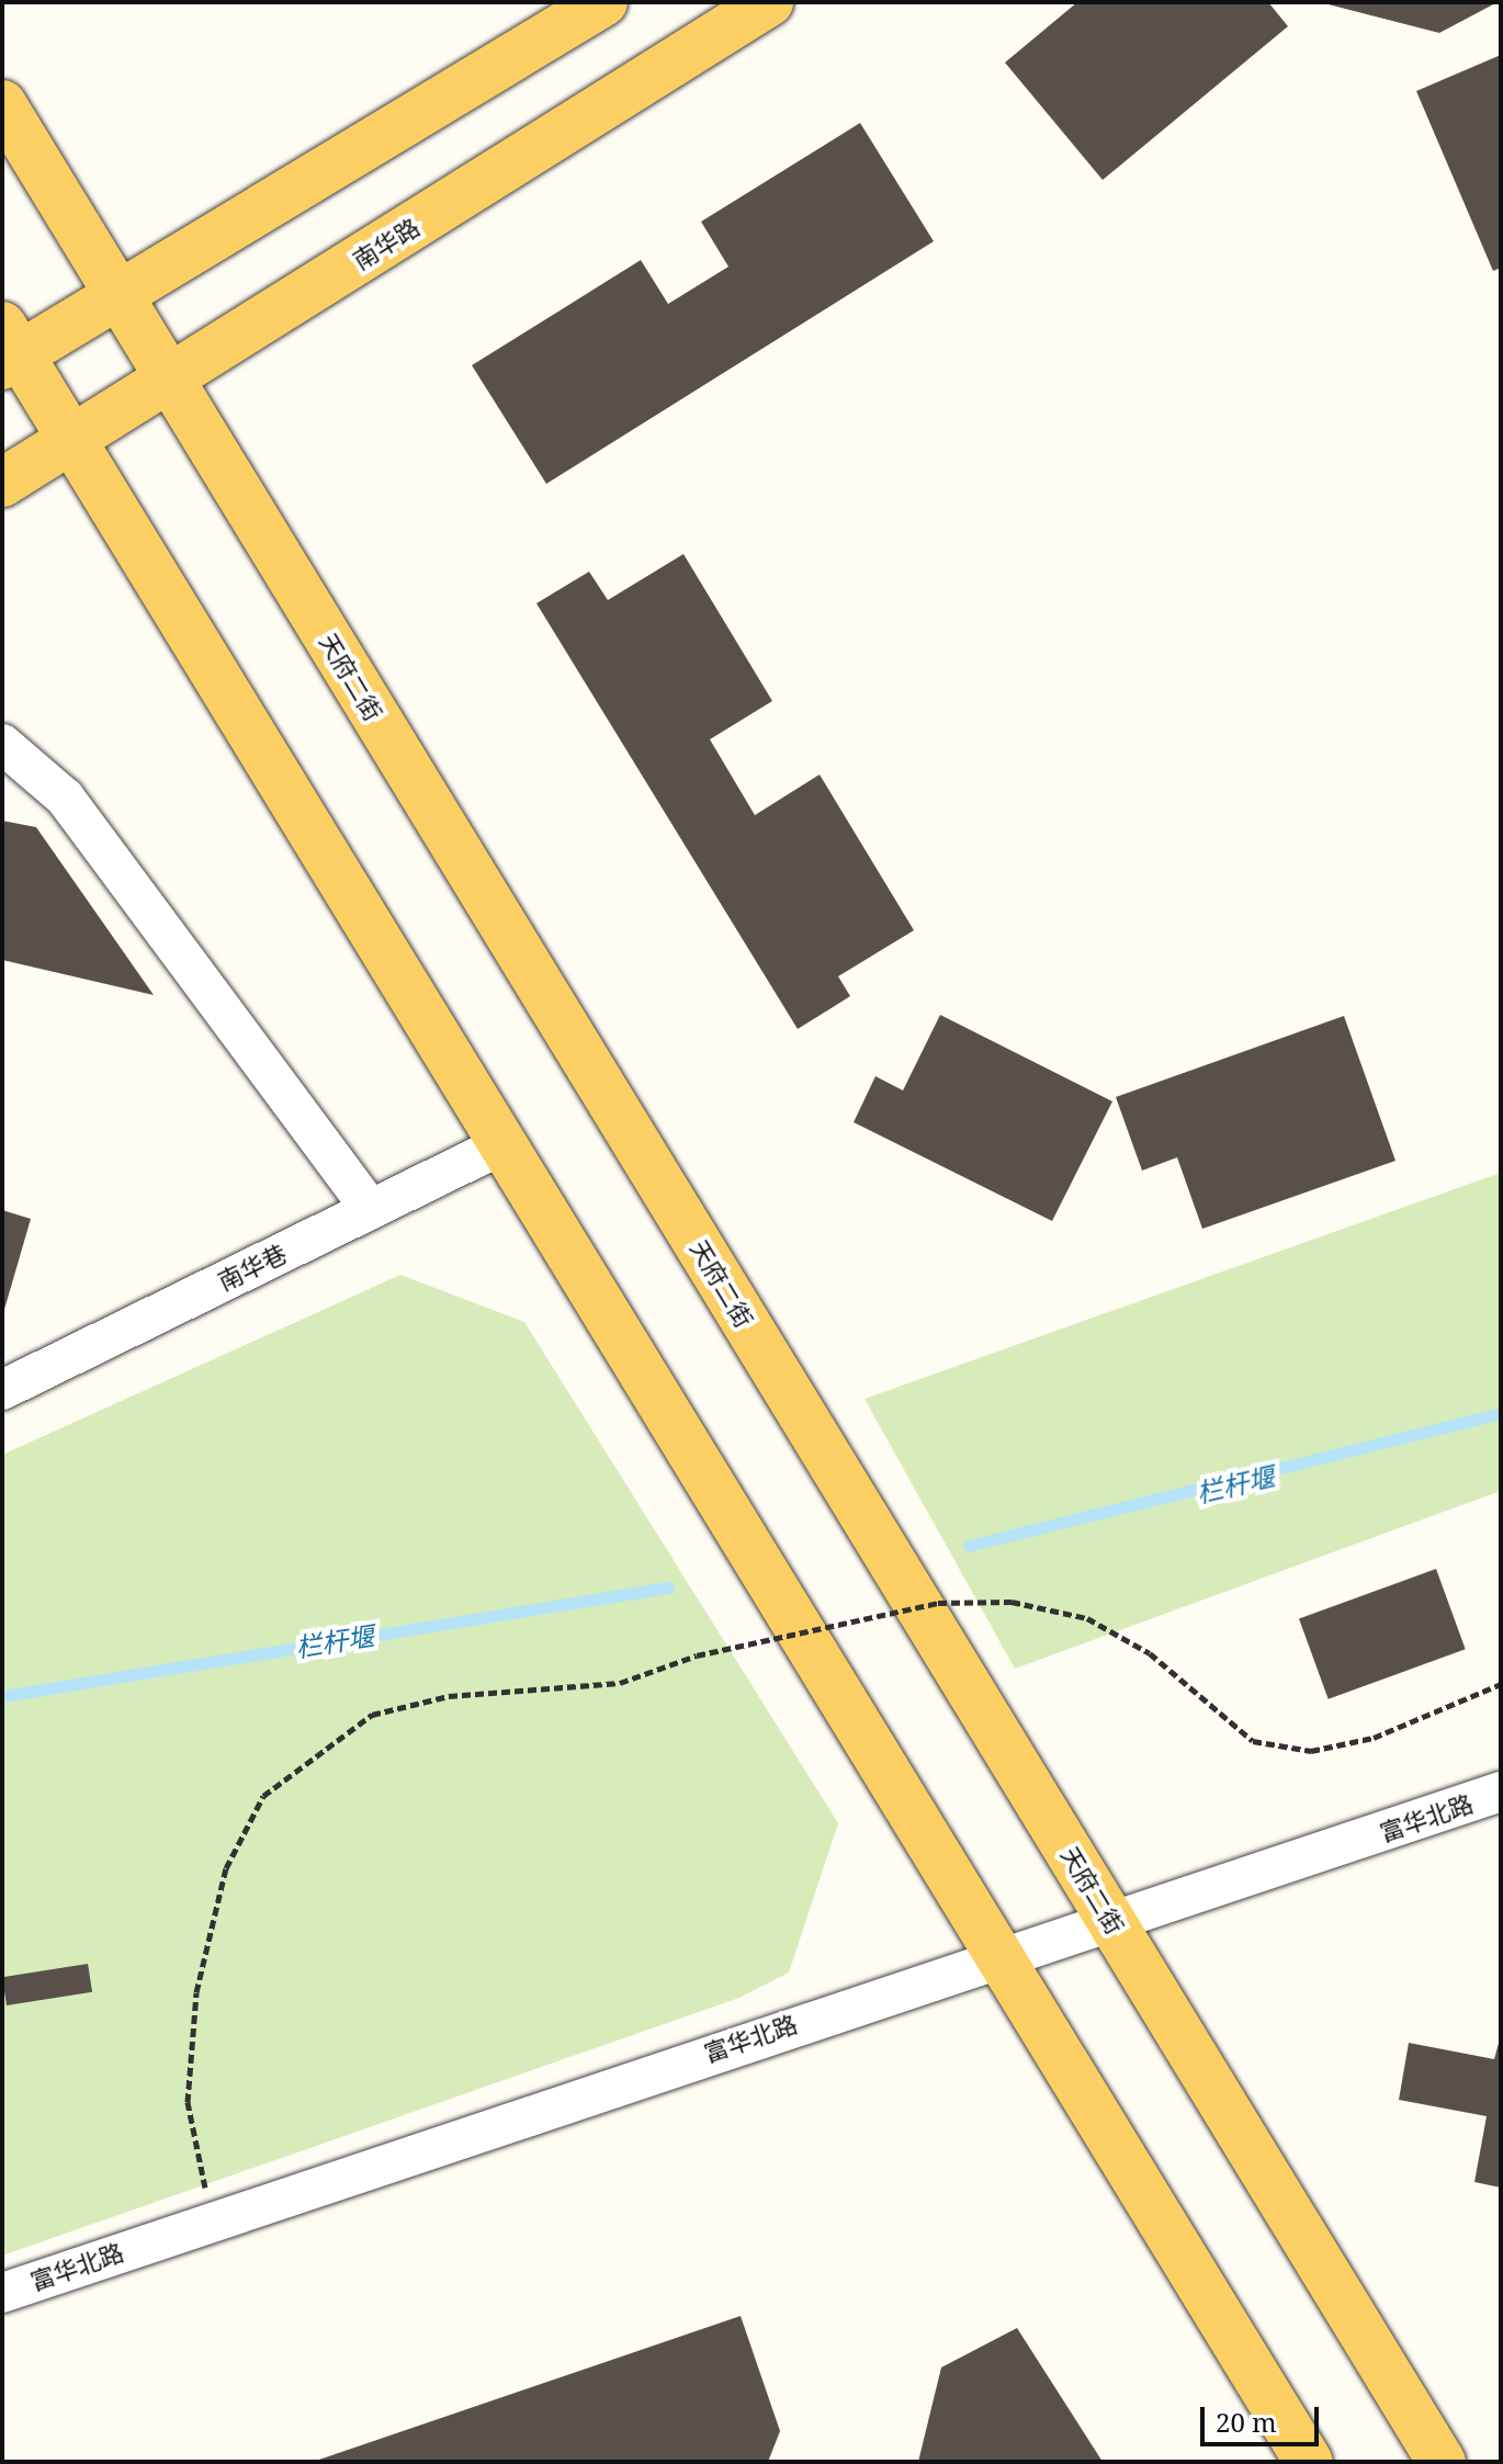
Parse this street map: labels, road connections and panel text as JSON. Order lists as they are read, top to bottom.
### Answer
{
  "streets": {
    "main road": ["南华路", "天府二街"],
    "street": ["南华巷", "富华北路"]
  },
  "crossings": [
    ["南华路", "天府二街"],
    ["天府二街", "富华北路"]
  ],
  "water": ["栏杆堰"],
  "scale_bar": "20 m"
}
